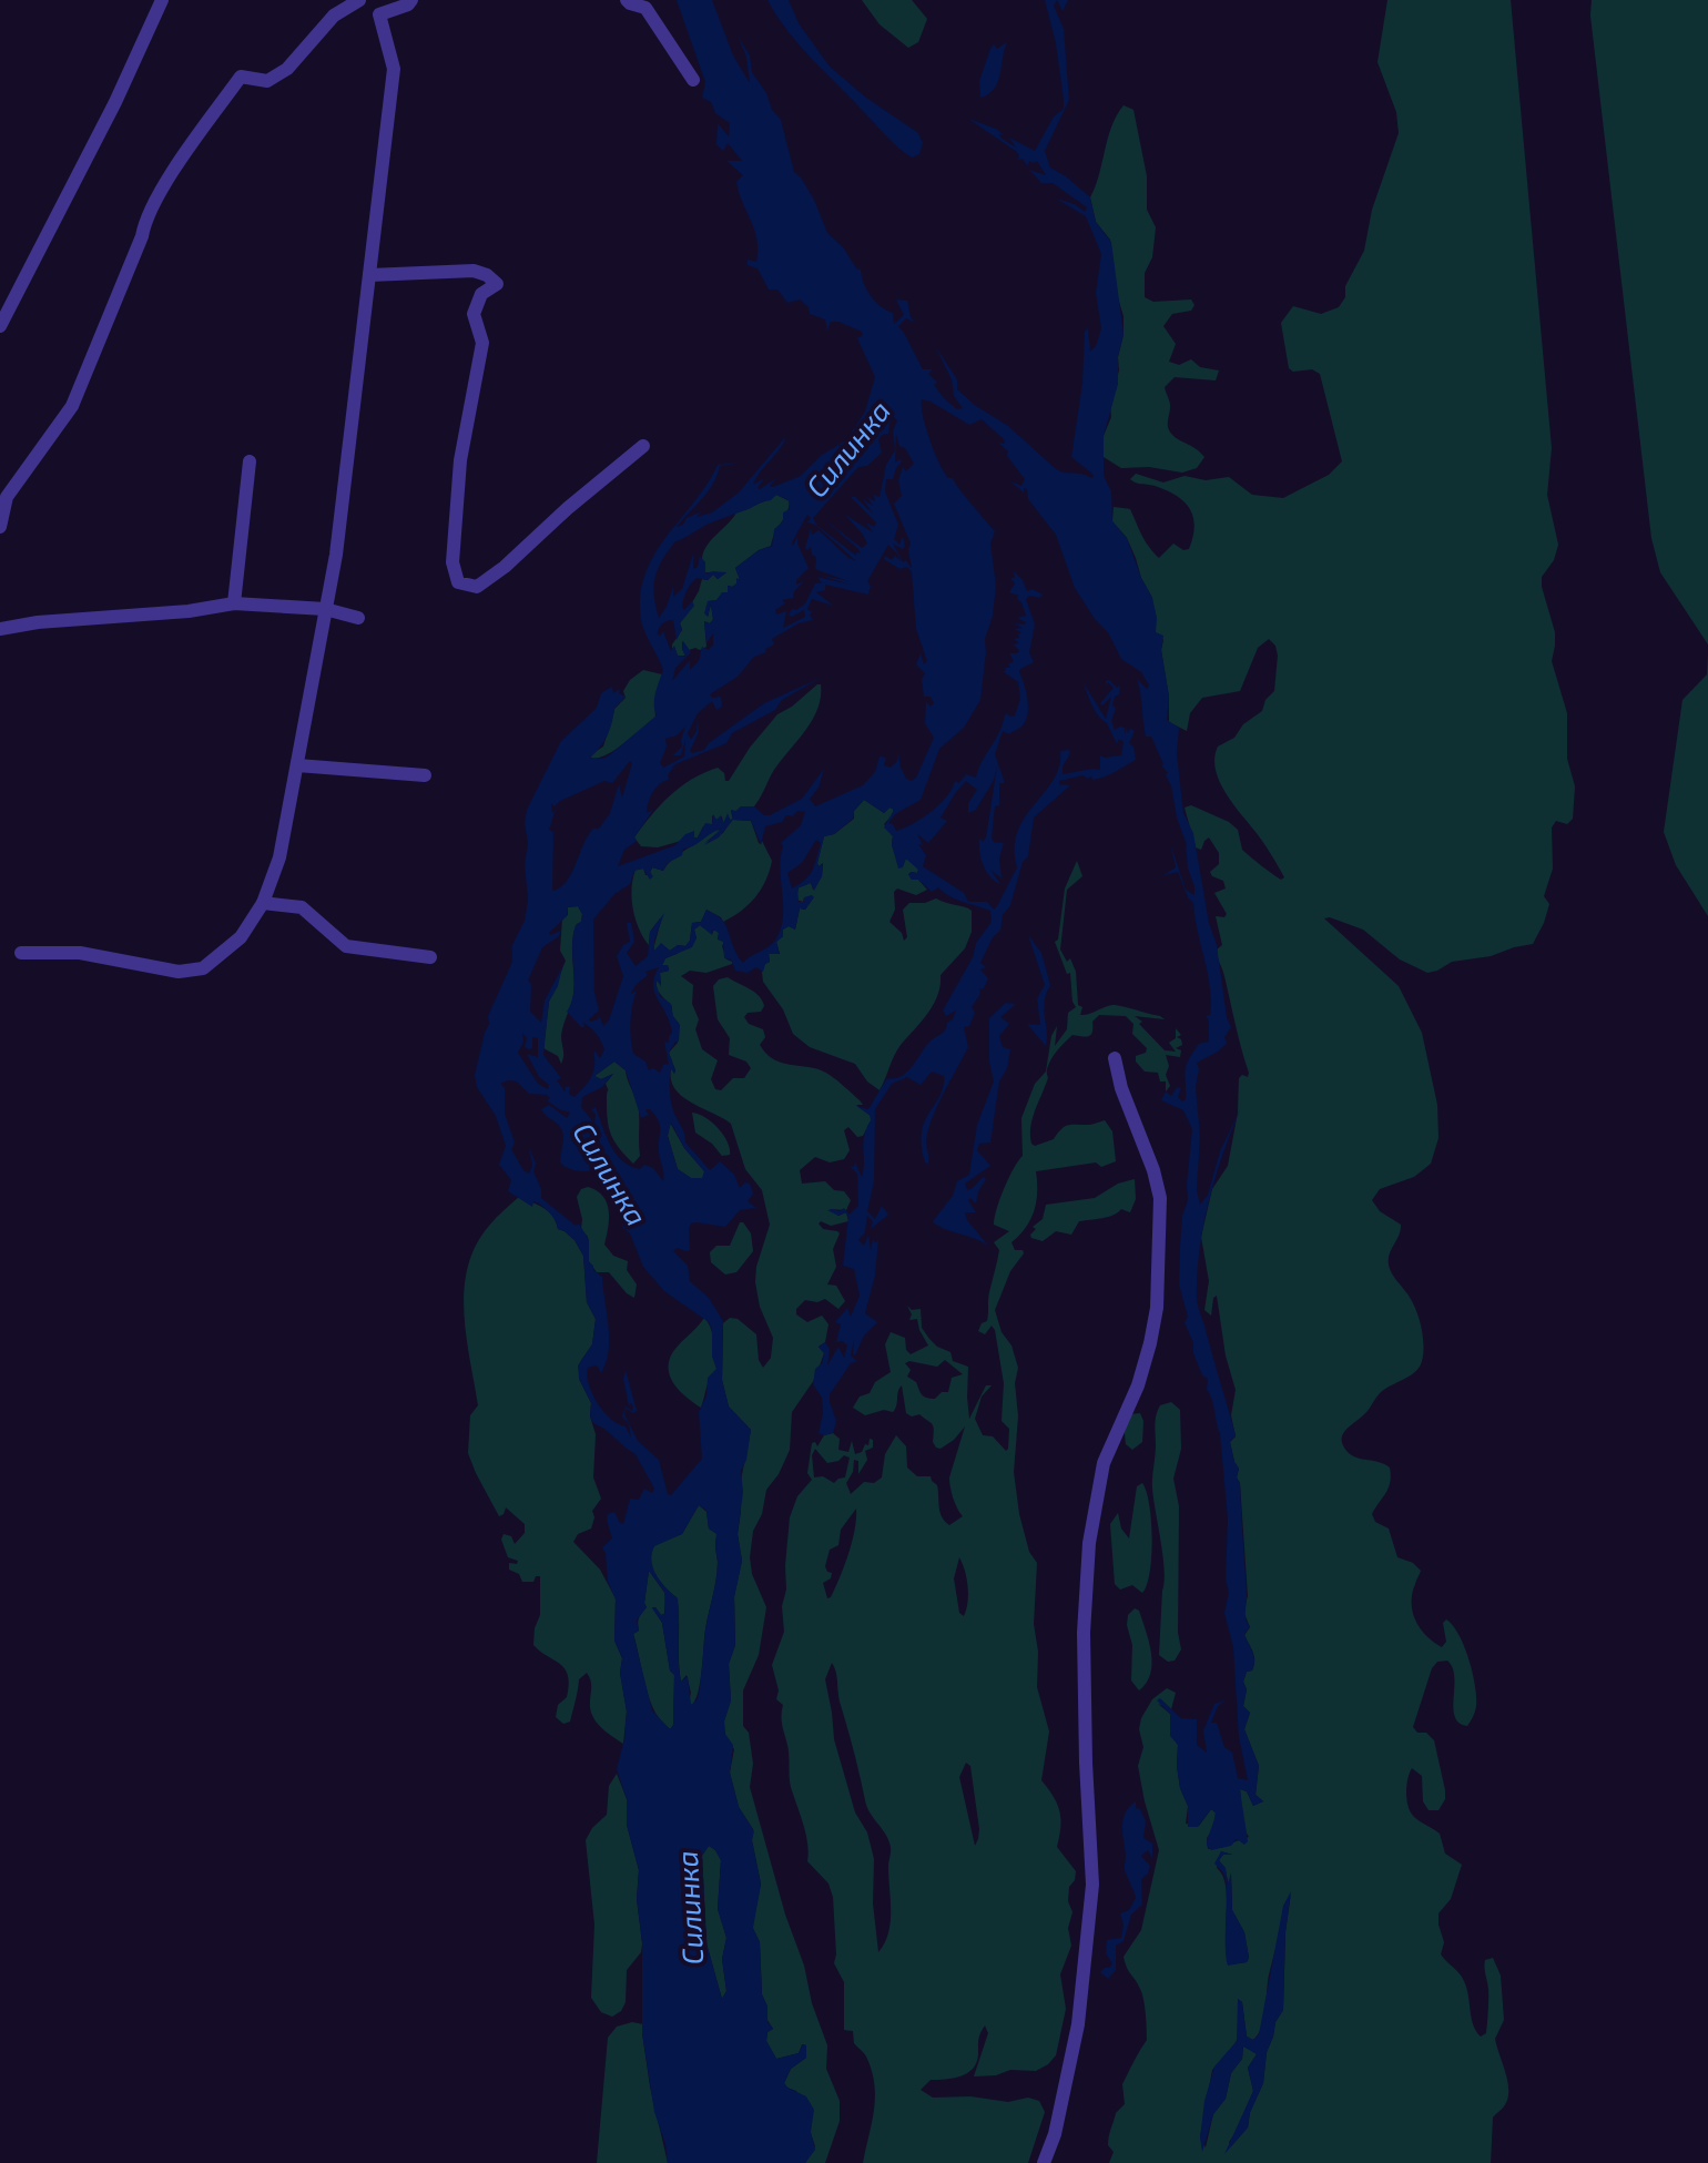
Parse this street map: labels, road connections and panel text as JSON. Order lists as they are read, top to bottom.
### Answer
{
  "water": ["Силинка"]
}
